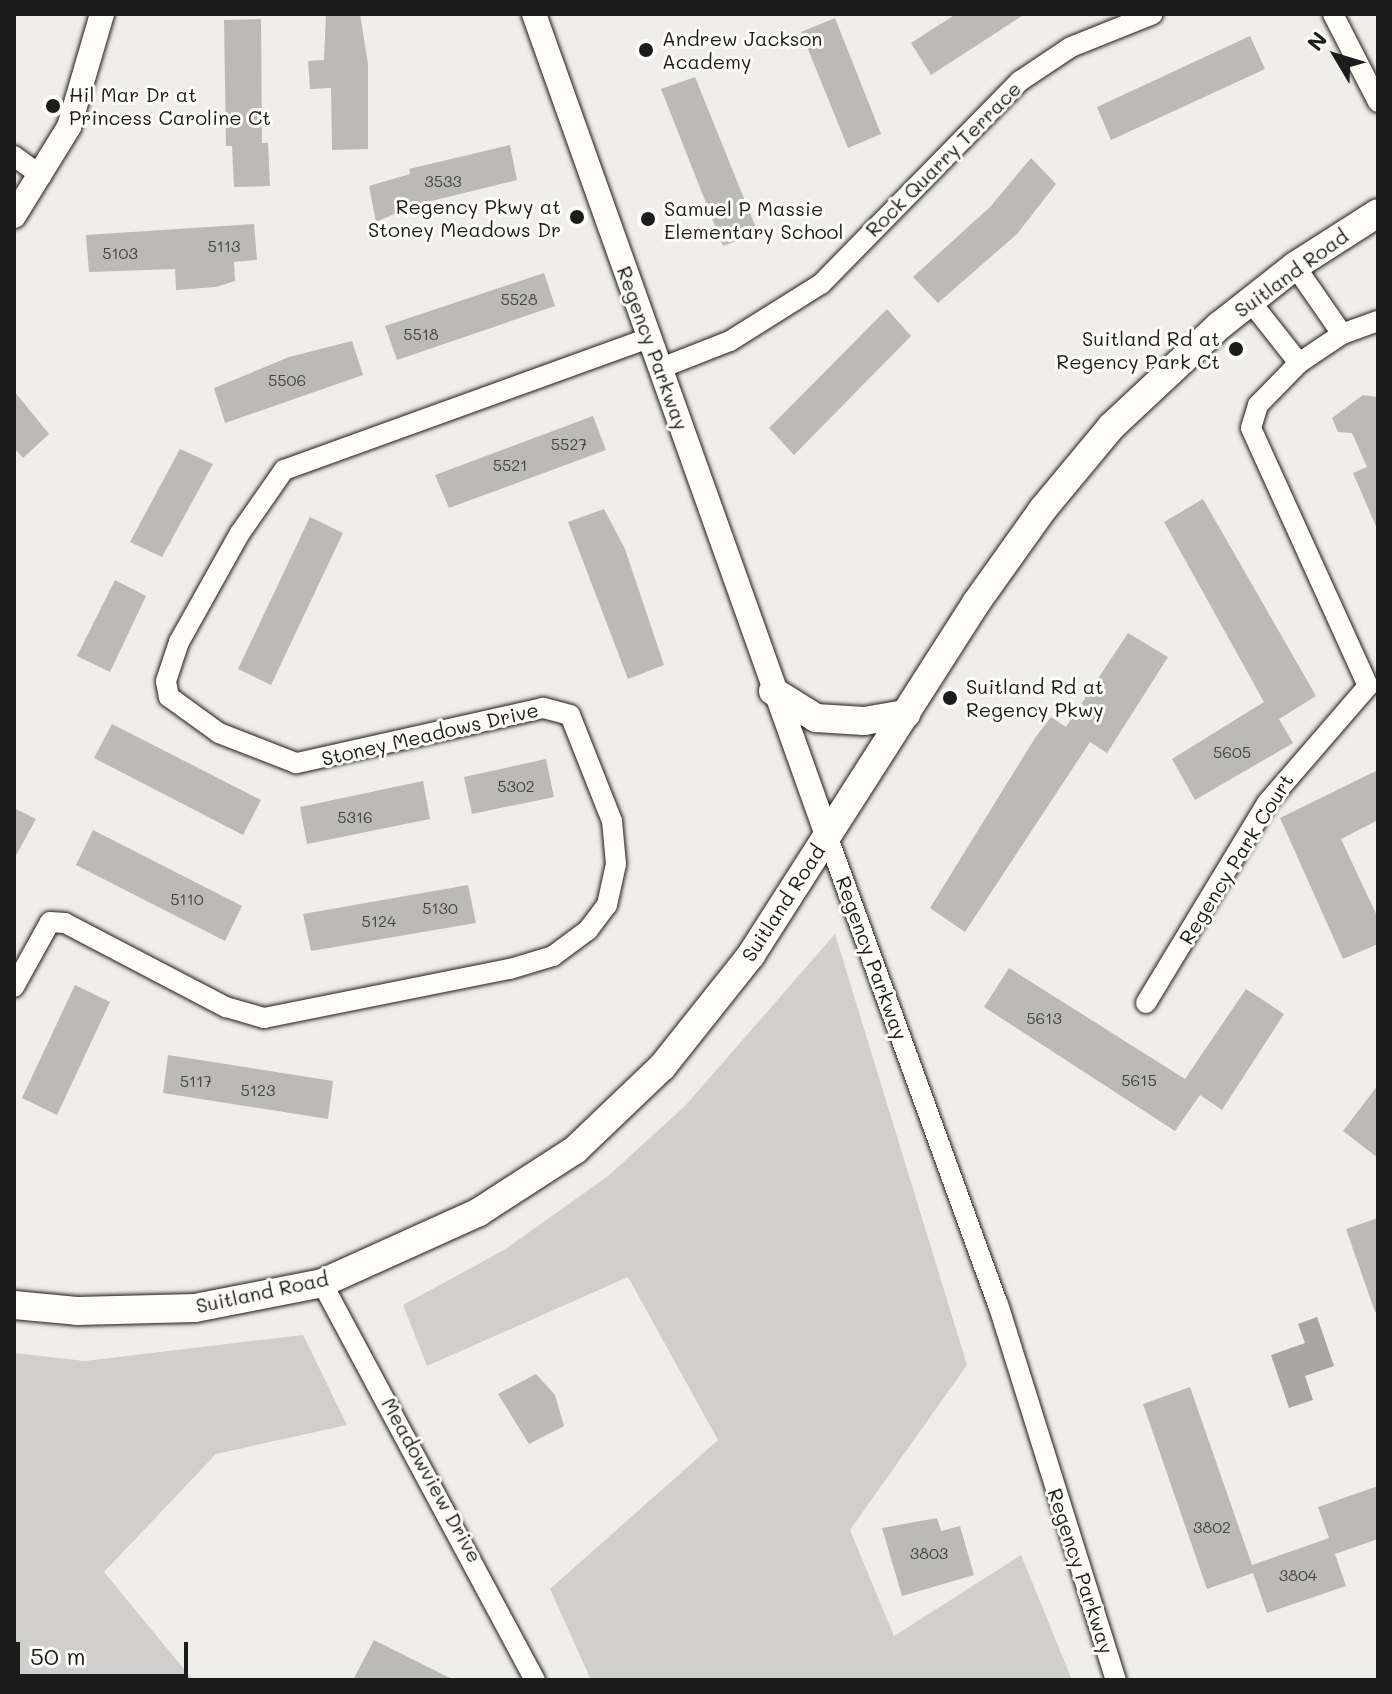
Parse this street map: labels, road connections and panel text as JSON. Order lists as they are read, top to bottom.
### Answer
{
  "streets": {
    "main road": ["Suitland Road"],
    "street": [
      "Rock Quarry Terrace",
      "Regency Parkway",
      "Stoney Meadows Drive",
      "Regency Park Court",
      "Meadowview Drive"
    ]
  },
  "crossings": [
    ["Rock Quarry Terrace", "Regency Parkway"],
    ["Suitland Road", "Regency Parkway"],
    ["Suitland Road", "Meadowview Drive"],
    ["Regency Parkway", "Stoney Meadows Drive"]
  ],
  "places": [
    "Andrew Jackson Academy",
    "Hil Mar Dr at Princess Caroline Ct",
    "Regency Pkwy at Stoney Meadows Dr",
    "Samuel P Massie Elementary School",
    "Suitland Rd at Regency Park Ct",
    "Suitland Rd at Regency Pkwy"
  ],
  "house_numbers": [
    "3533",
    "5113",
    "5103",
    "5528",
    "5518",
    "5506",
    "5527",
    "5521",
    "5605",
    "5302",
    "5316",
    "5110",
    "5130",
    "5124",
    "5613",
    "5615",
    "5117",
    "5123",
    "3802",
    "3803",
    "3804"
  ],
  "scale_bar": "50 m",
  "north": "top left"
}
